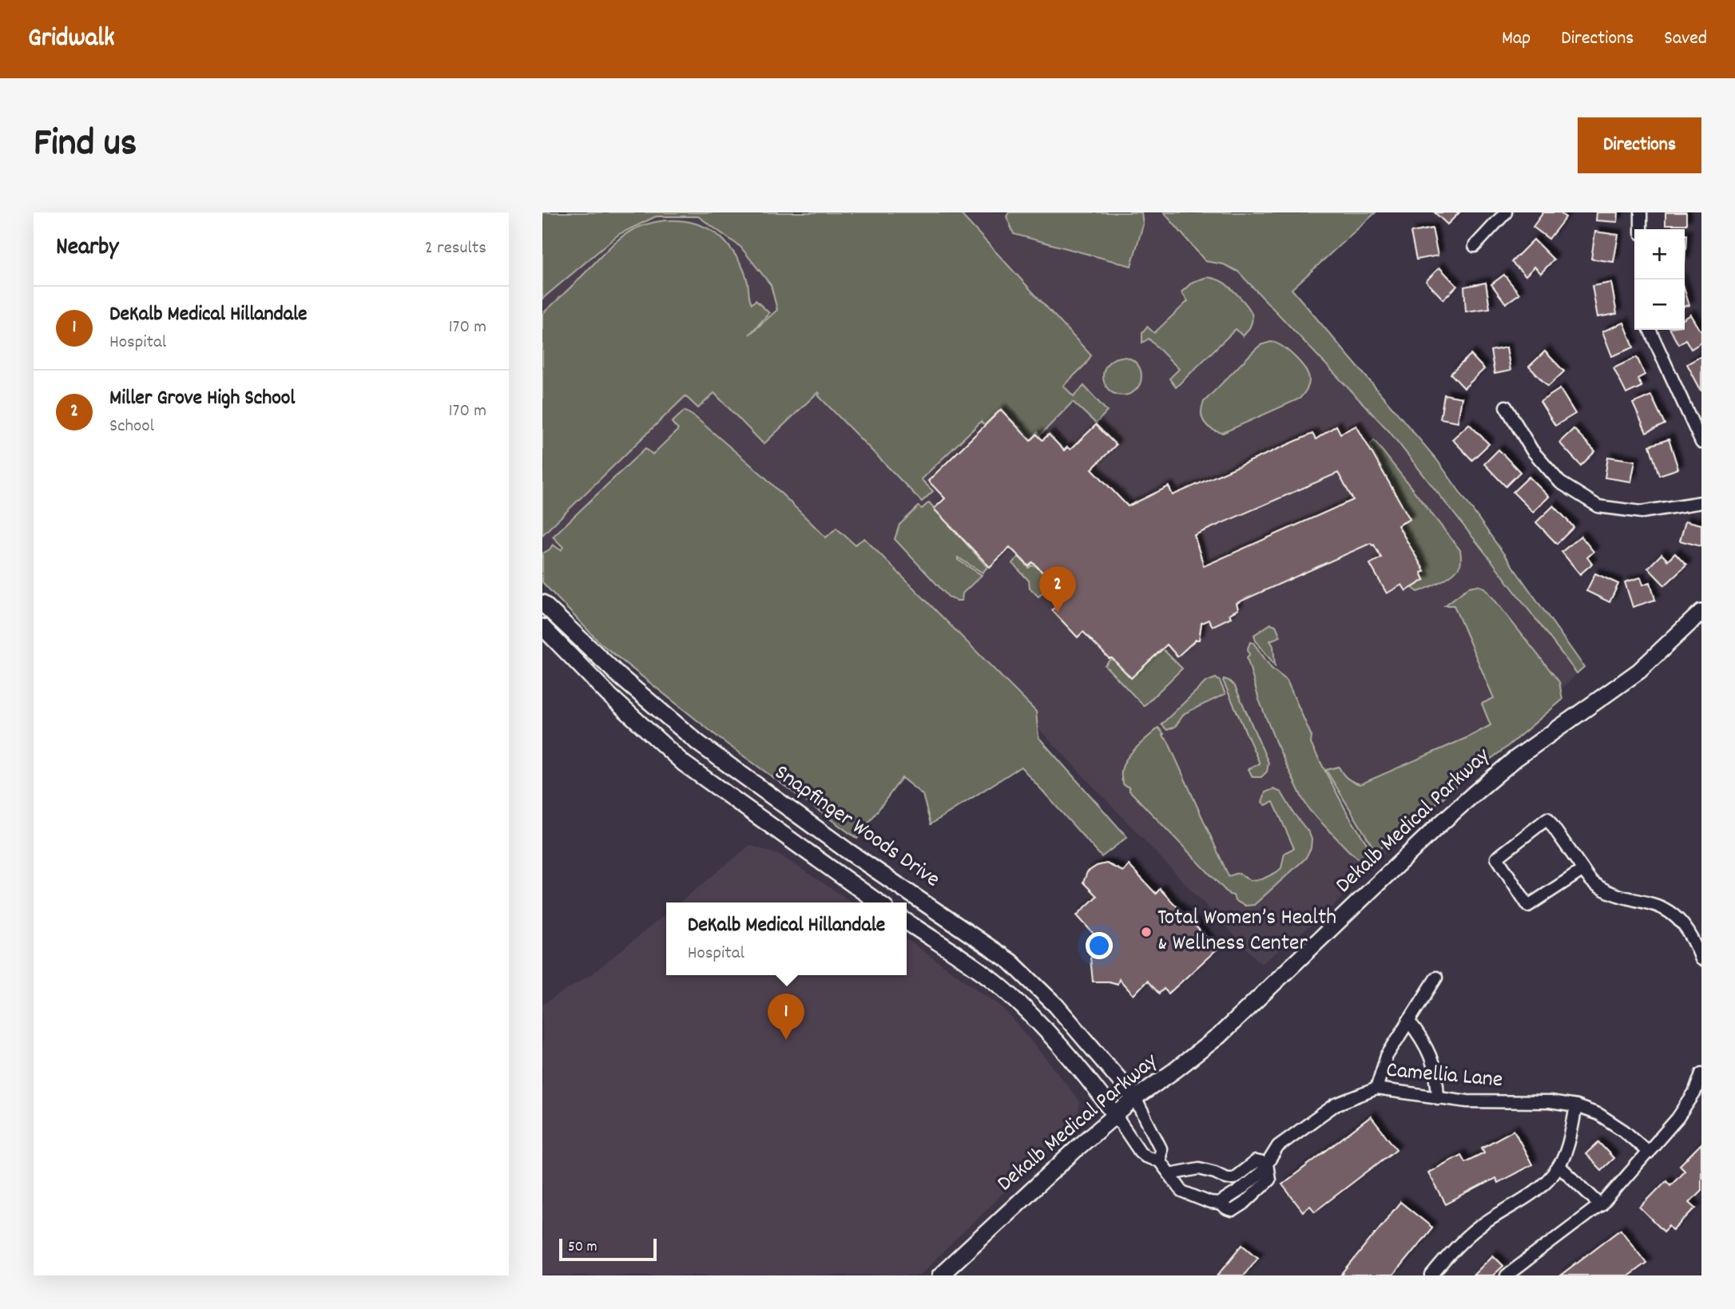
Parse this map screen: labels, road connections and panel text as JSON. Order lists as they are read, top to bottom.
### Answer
{
  "streets": {
    "main road": ["Dekalb Medical Parkway", "Snapfinger Woods Drive"],
    "street": ["Camellia Lane"]
  },
  "crossings": [
    ["Dekalb Medical Parkway", "Snapfinger Woods Drive"],
    ["Dekalb Medical Parkway", "Camellia Lane"],
    ["Snapfinger Woods Drive", "Camellia Lane"]
  ],
  "places": ["Total Women’s Health & Wellness Center"],
  "scale_bar": "50 m",
  "page": {
    "header": "Gridwalk",
    "nav": ["Map", "Directions", "Saved"],
    "title": "Find us",
    "buttons": "Directions",
    "heading": ["Nearby", "2 results"],
    "map_buttons": ["+", "−"],
    "list": [
      {
        "mark": "1",
        "name": "DeKalb Medical Hillandale",
        "note": "Hospital",
        "value": "170 m"
      },
      {
        "mark": "2",
        "name": "Miller Grove High School",
        "note": "School",
        "value": "170 m"
      }
    ],
    "pins": ["2", "1"],
    "popup": ["DeKalb Medical Hillandale", "Hospital"],
    "scale": "50 m"
  }
}
